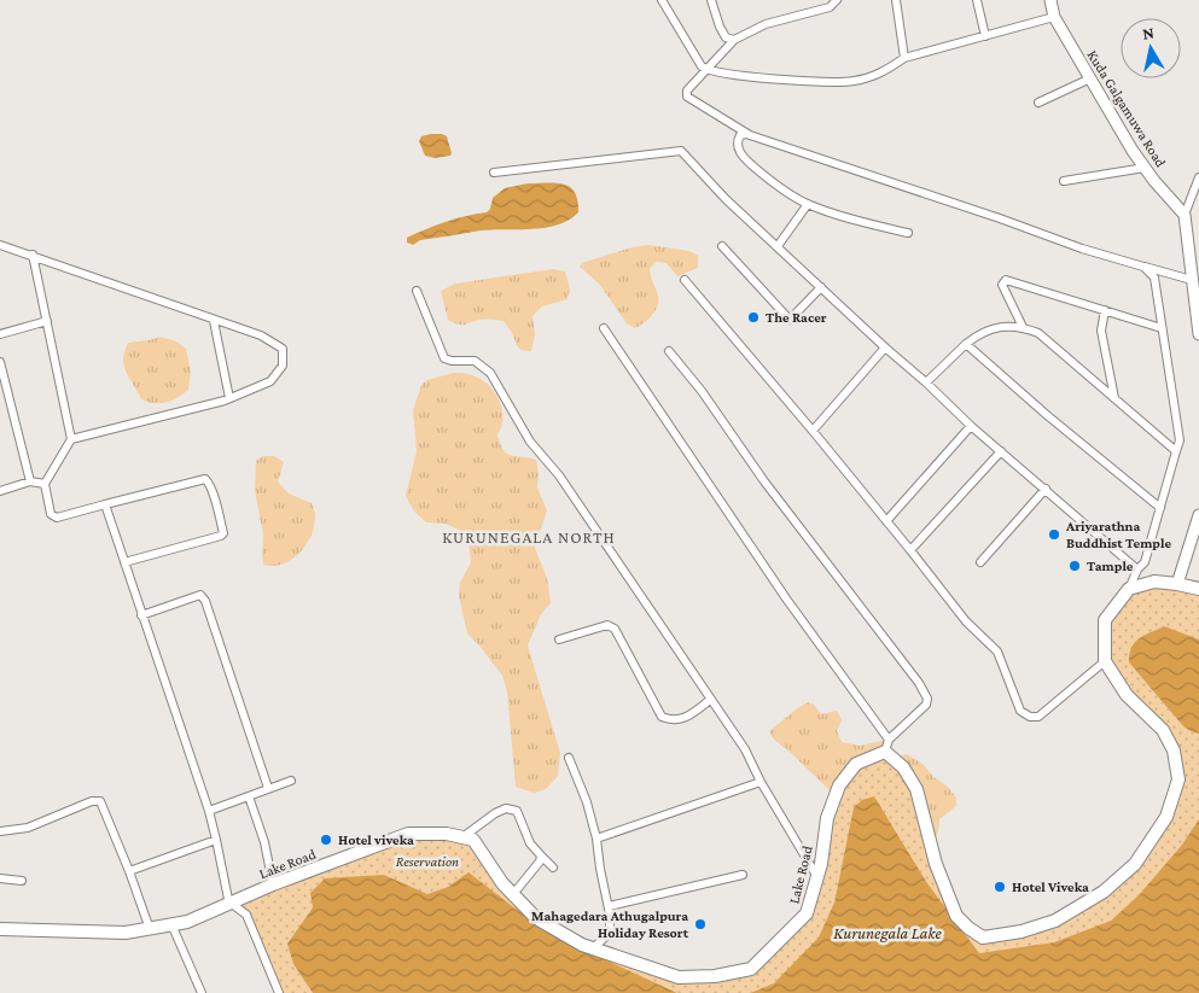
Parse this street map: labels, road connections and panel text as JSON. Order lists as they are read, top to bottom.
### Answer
{
  "streets": {
    "main road": ["Lake Road"],
    "street": ["Kuda Galgamuwa Road"]
  },
  "districts": ["KURUNEGALA NORTH"],
  "water": ["Kurunegala Lake"],
  "parks": ["Reservation"],
  "places": [
    "The Racer",
    "Ariyarathna Buddhist Temple",
    "Tample",
    "Hotel viveka",
    "Hotel Viveka",
    "Mahagedara Athugalpura Holiday Resort"
  ],
  "north": "top"
}
